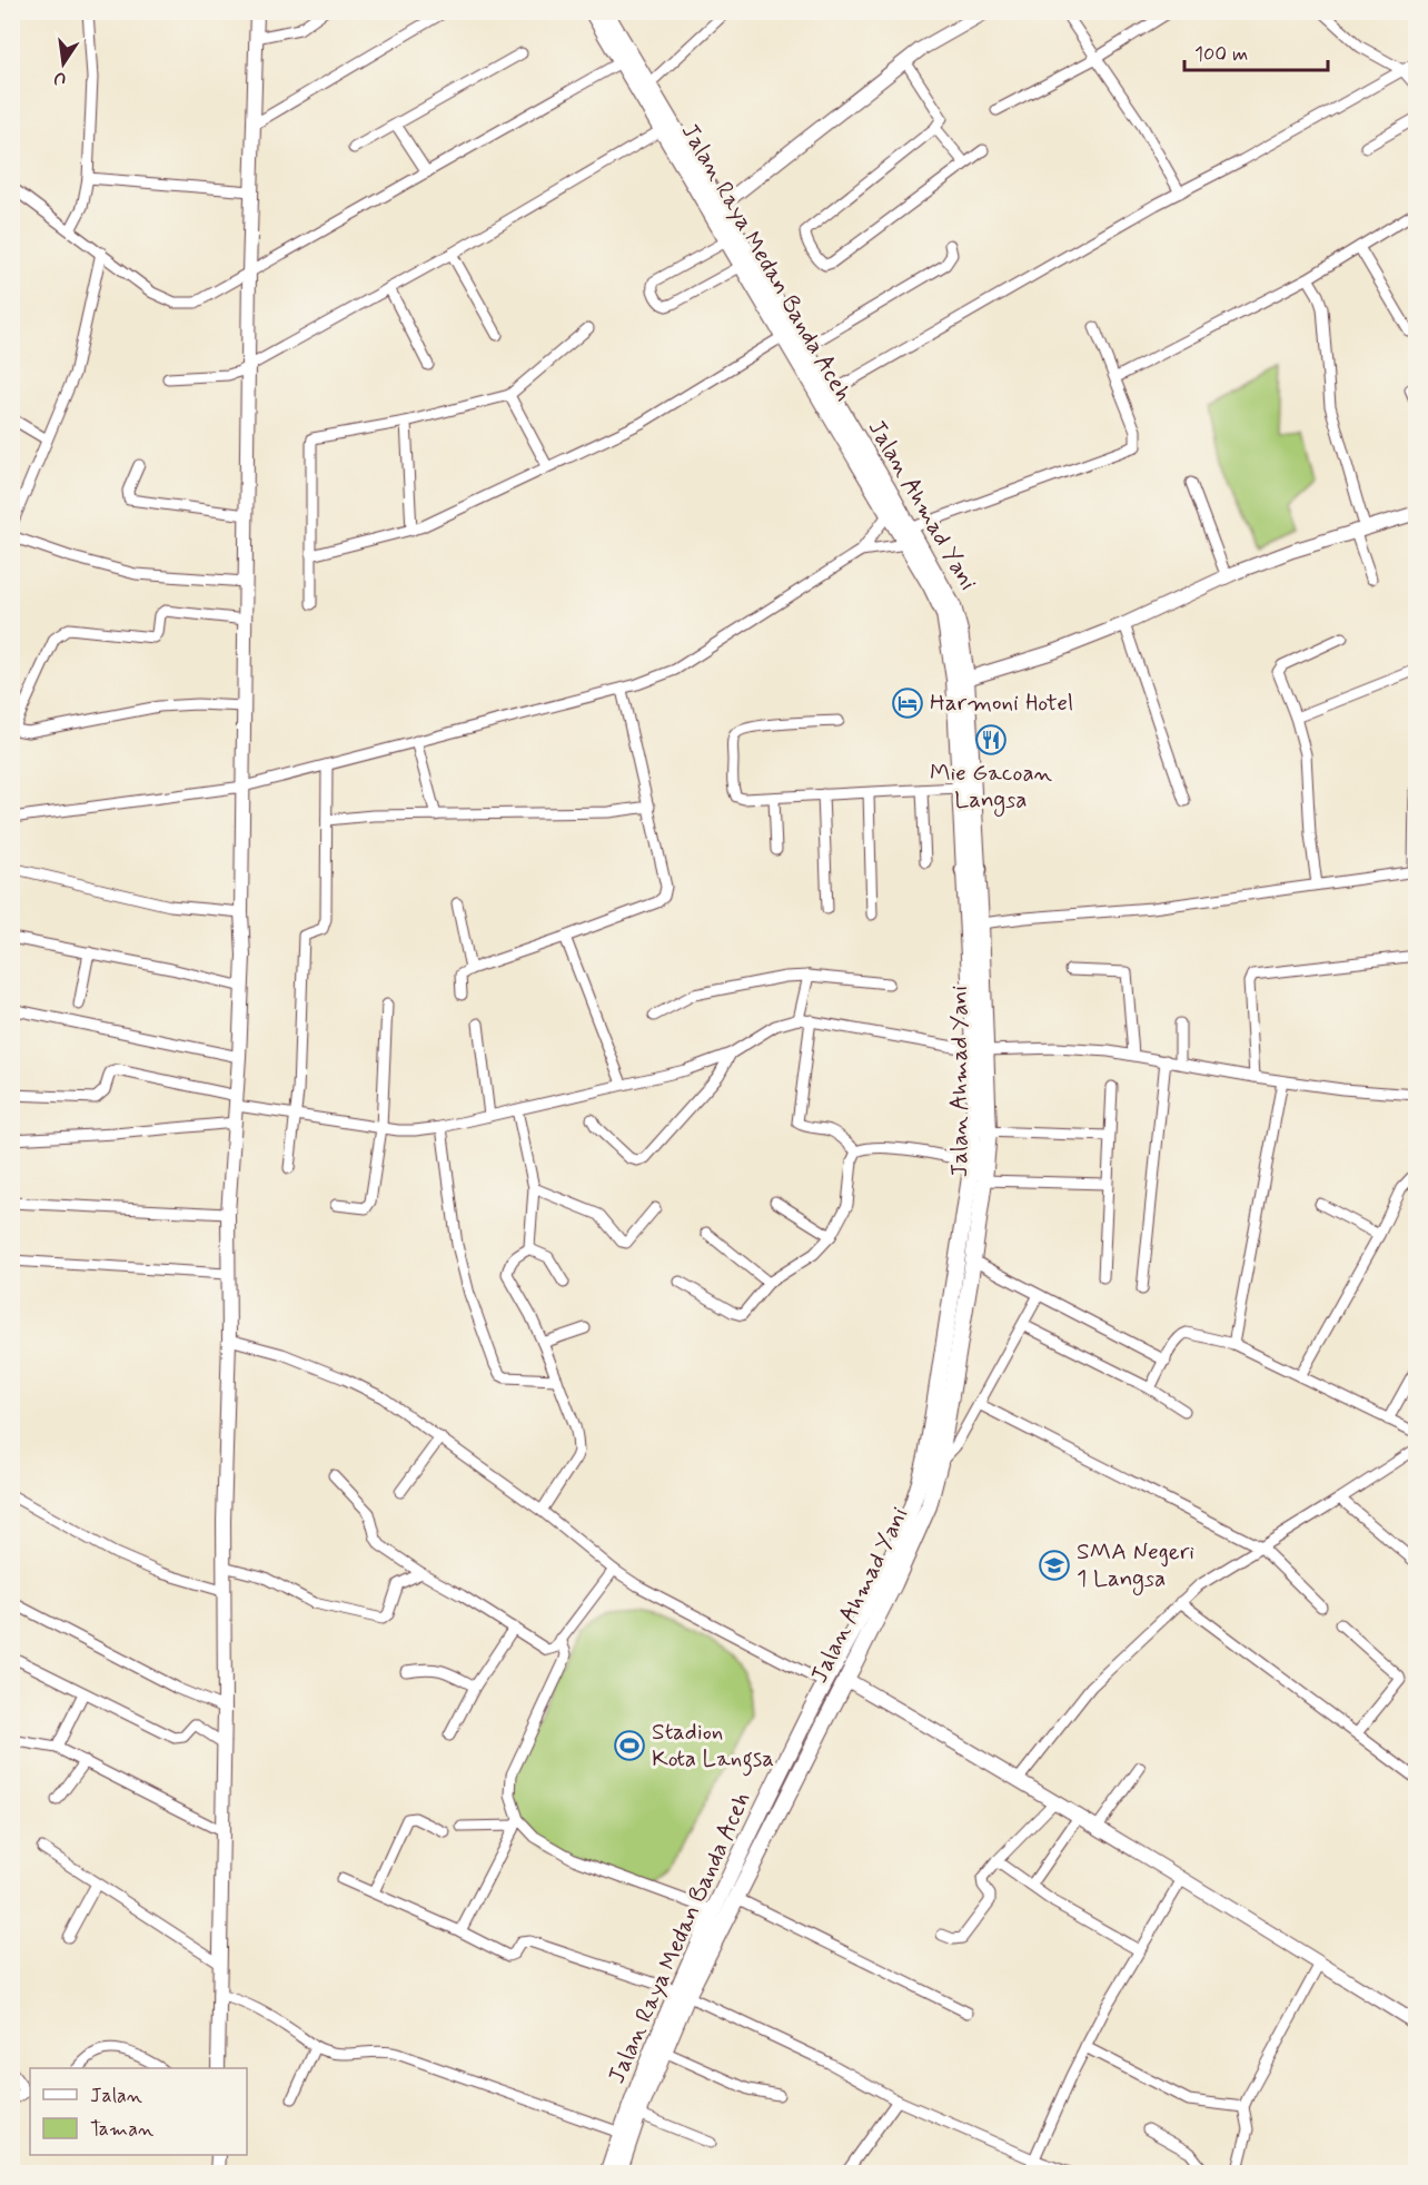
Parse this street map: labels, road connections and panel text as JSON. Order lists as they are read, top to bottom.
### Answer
{
  "streets": {
    "main road": ["Jalan Raya Medan Banda Aceh", "Jalan Ahmad Yani"]
  },
  "crossings": [
    ["Jalan Raya Medan Banda Aceh", "Jalan Ahmad Yani"]
  ],
  "places": {
    "hotel": ["Harmoni Hotel"],
    "restaurant": ["Mie Gacoan Langsa"],
    "school or university": ["SMA Negeri 1 Langsa"],
    "sports": ["Stadion Kota Langsa"]
  },
  "legend": ["Jalan", "Taman"],
  "scale_bar": "100 m",
  "north": "bottom"
}
